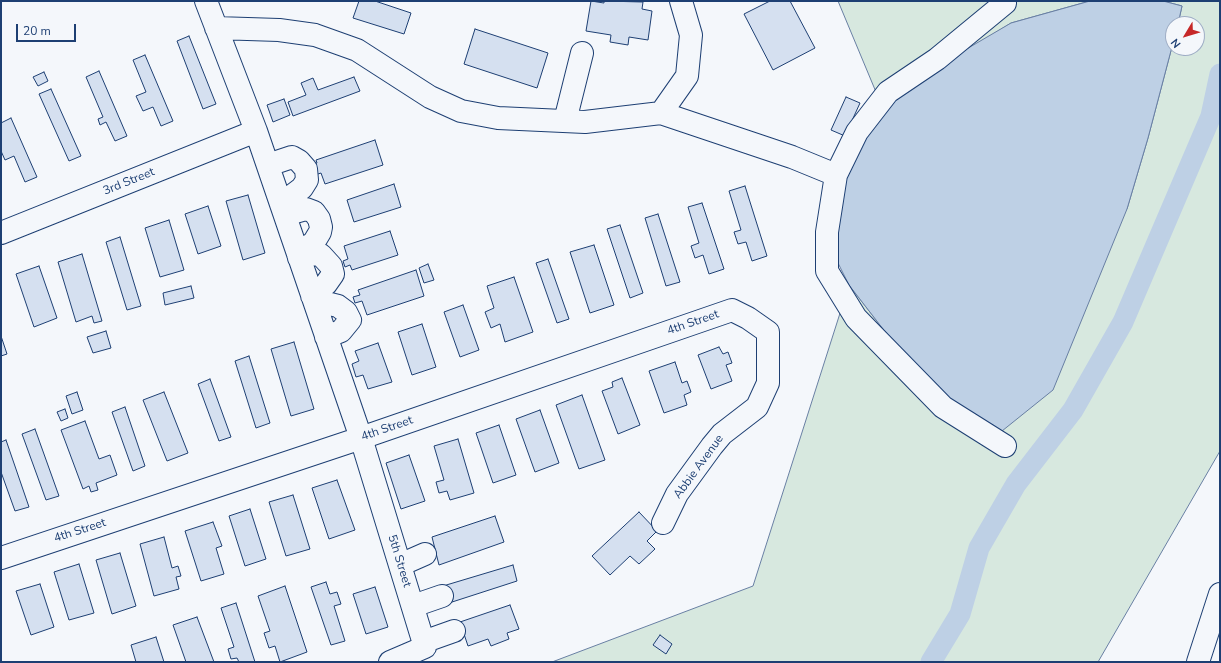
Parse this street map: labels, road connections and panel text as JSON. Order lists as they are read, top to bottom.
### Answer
{
  "streets": {
    "street": [
      "3rd Street",
      "4th Street",
      "Abbie Avenue",
      "5th Street"
    ]
  },
  "crossings": [
    ["3rd Street", "5th Street"],
    ["4th Street", "Abbie Avenue"],
    ["4th Street", "5th Street"]
  ],
  "scale_bar": "20 m",
  "north": "bottom left"
}
